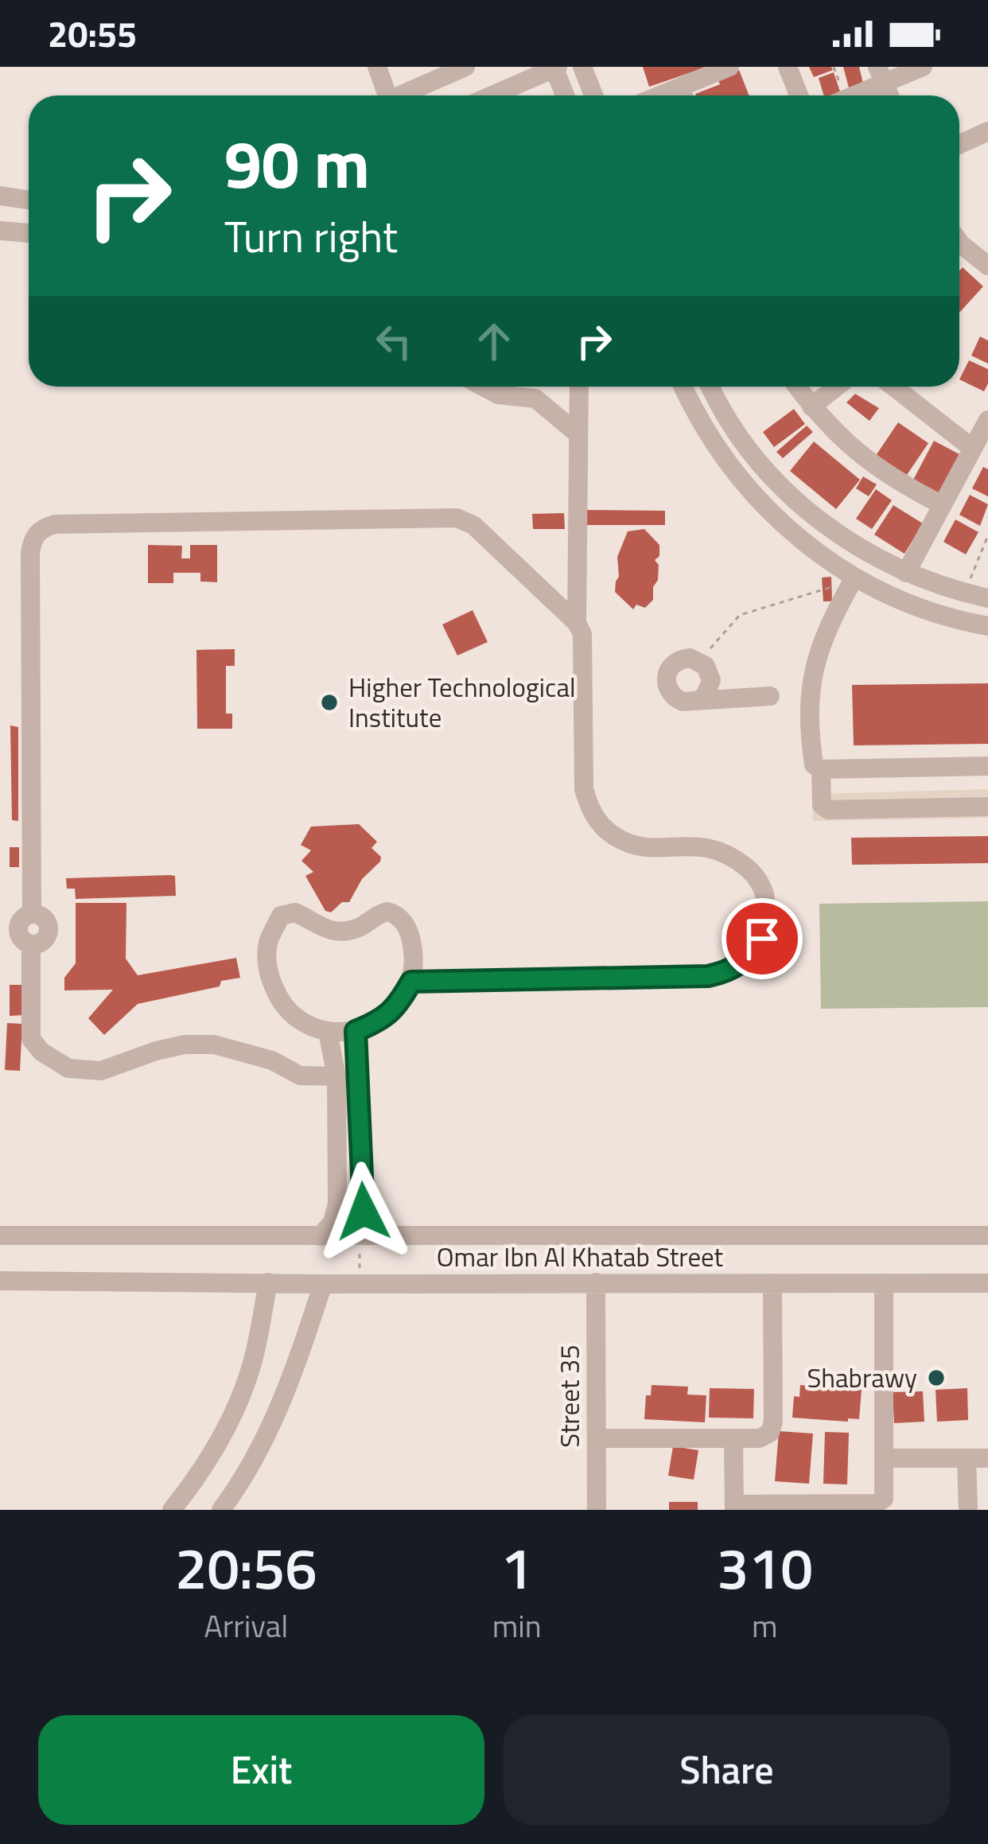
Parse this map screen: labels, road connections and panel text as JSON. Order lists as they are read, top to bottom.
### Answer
{
  "streets": {
    "street": ["Omar Ibn Al Khatab Street", "Street 35"]
  },
  "crossings": [
    ["Omar Ibn Al Khatab Street", "Street 35"]
  ],
  "places": ["Higher Technological Institute", "Shabrawy"],
  "page": {
    "status": "20:55",
    "turn": ["90 m", "Turn right"],
    "eta": [
      "20:56",
      "Arrival",
      "1",
      "min",
      "310",
      "m"
    ],
    "buttons": ["Exit", "Share"]
  }
}
